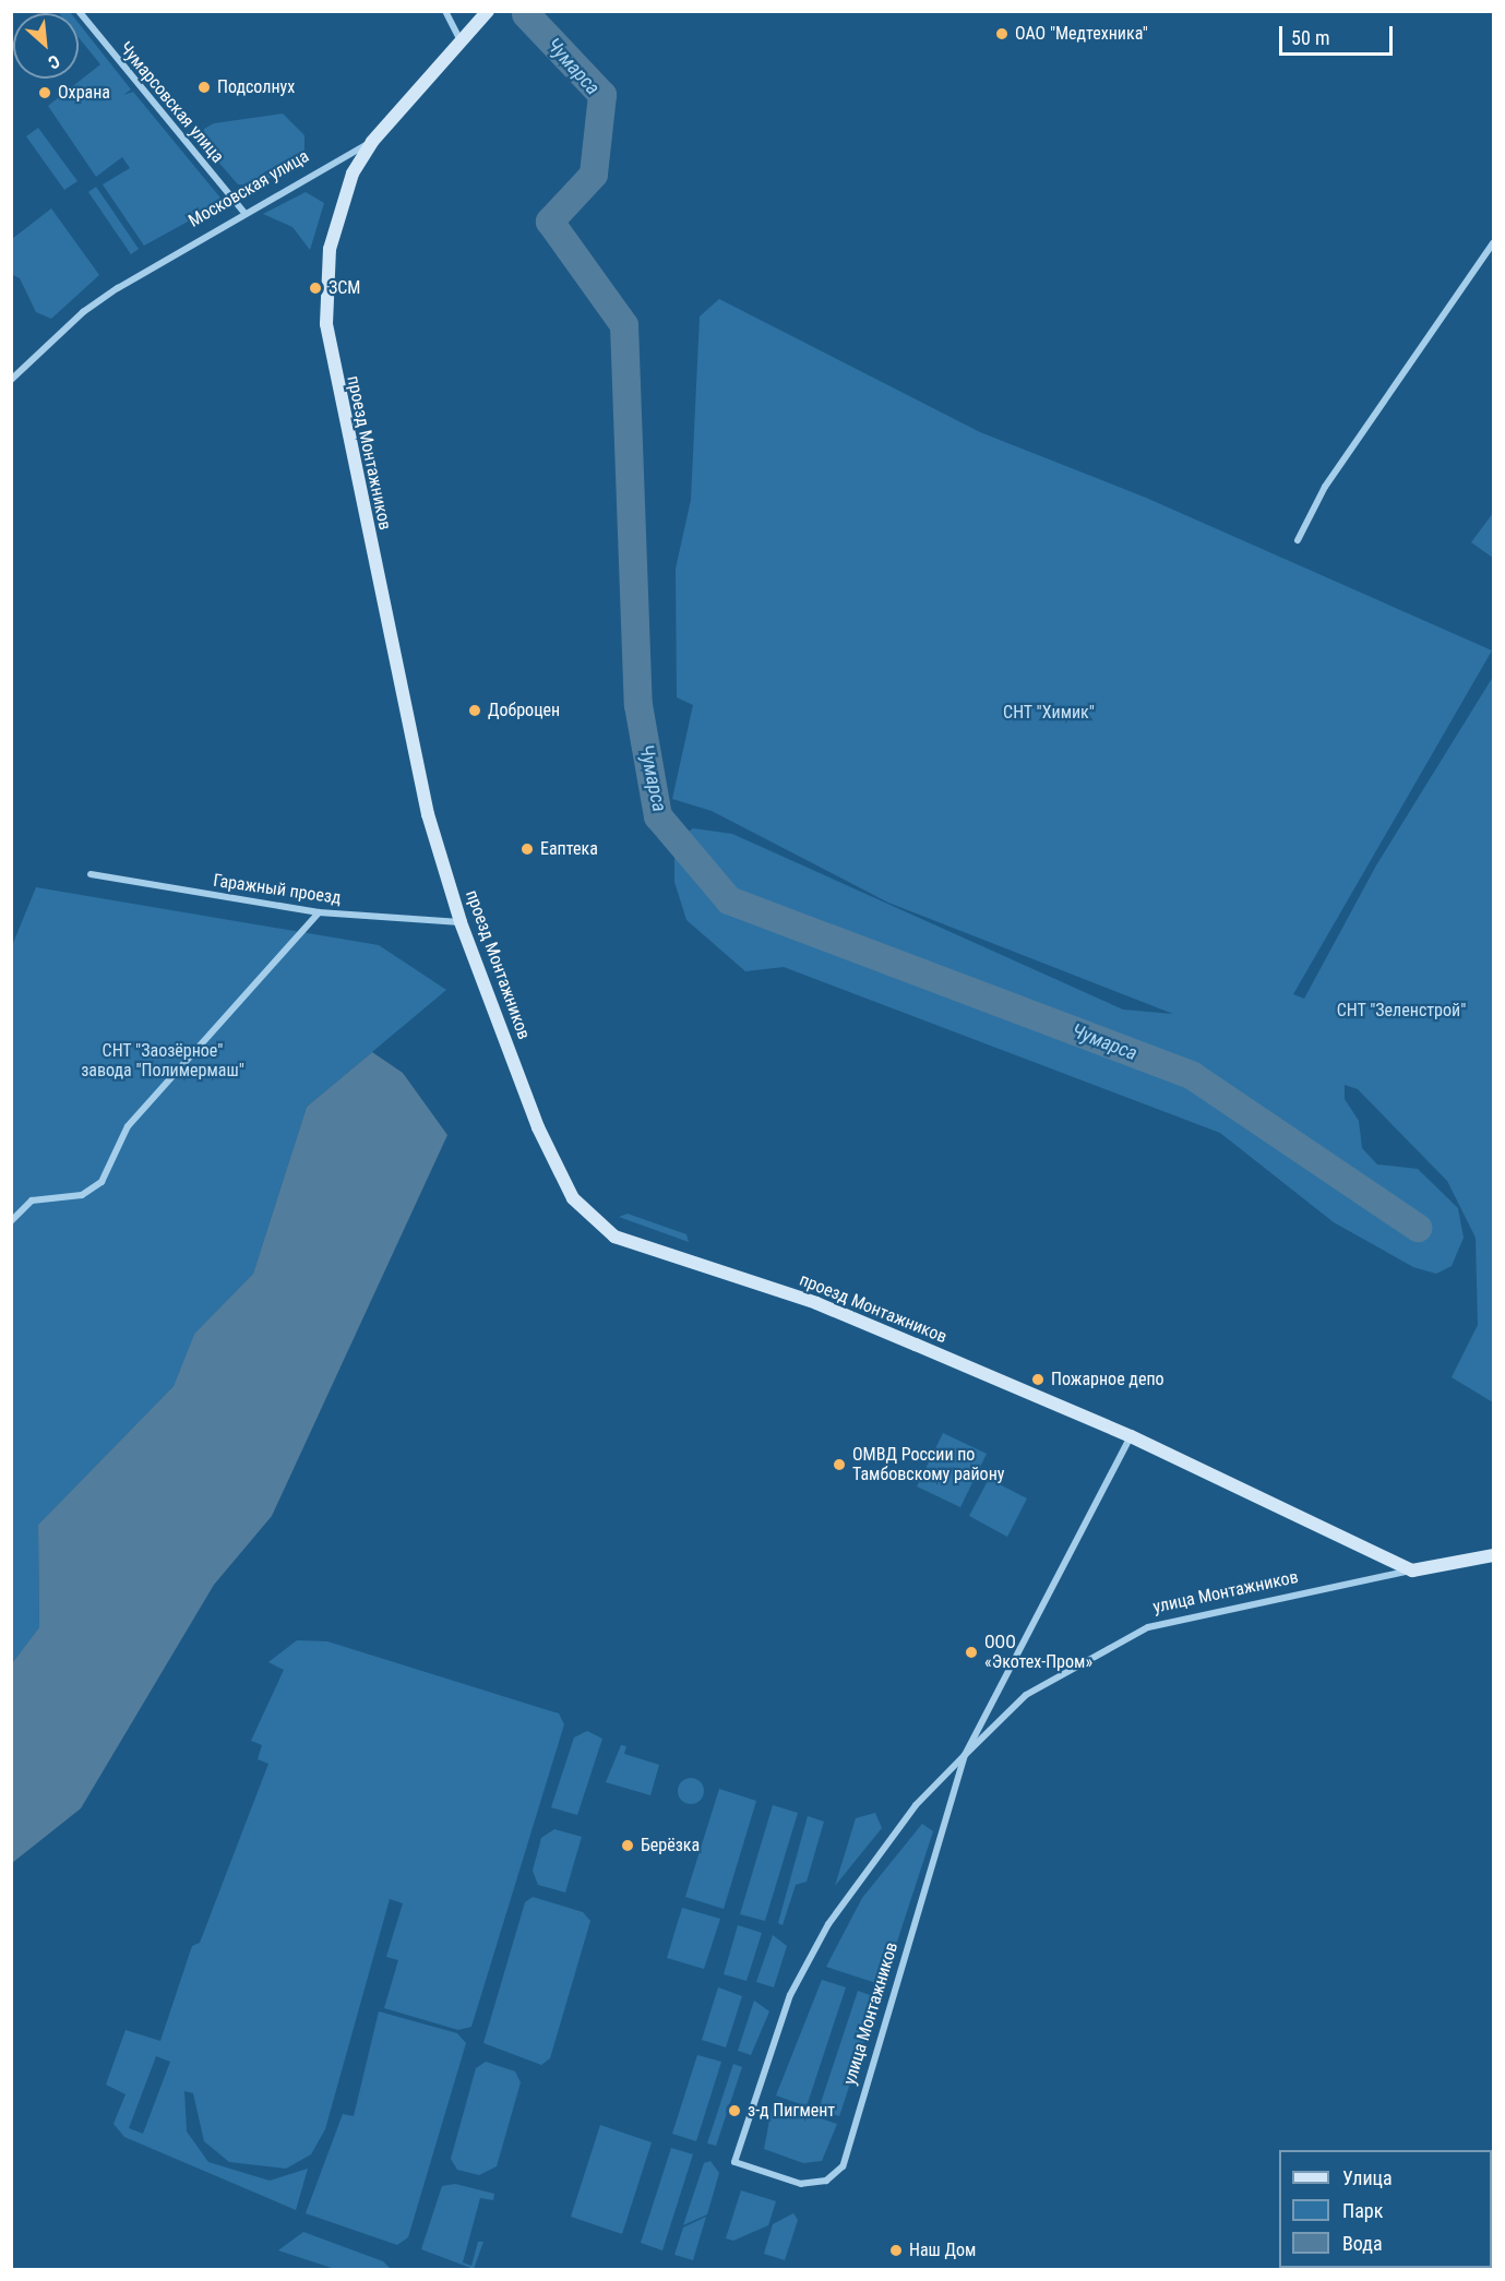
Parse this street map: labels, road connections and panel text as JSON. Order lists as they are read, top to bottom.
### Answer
{
  "streets": {
    "main road": ["Московская улица", "проезд Монтажников", "улица Монтажников"],
    "street": ["Чумарсовская улица", "Гаражный проезд"]
  },
  "crossings": [
    ["Чумарсовская улица", "Московская улица"],
    ["Московская улица", "проезд Монтажников"],
    ["проезд Монтажников", "Гаражный проезд"],
    ["проезд Монтажников", "улица Монтажников"]
  ],
  "water": ["Чумарса"],
  "parks": ["СНТ \"Химик\"", "СНТ \"Зеленстрой\"", "СНТ \"Заозёрное\" завода \"Полимермаш\""],
  "places": [
    "ОАО \"Медтехника\"",
    "Подсолнух",
    "Охрана",
    "ЗСМ",
    "Доброцен",
    "Еаптека",
    "Пожарное депо",
    "ОМВД России по Тамбовскому району",
    "ООО «Экотех-Пром»",
    "Берёзка",
    "з-д Пигмент",
    "Наш Дом"
  ],
  "legend": ["Улица", "Парк", "Вода"],
  "scale_bar": "50 m",
  "north": "bottom right"
}
